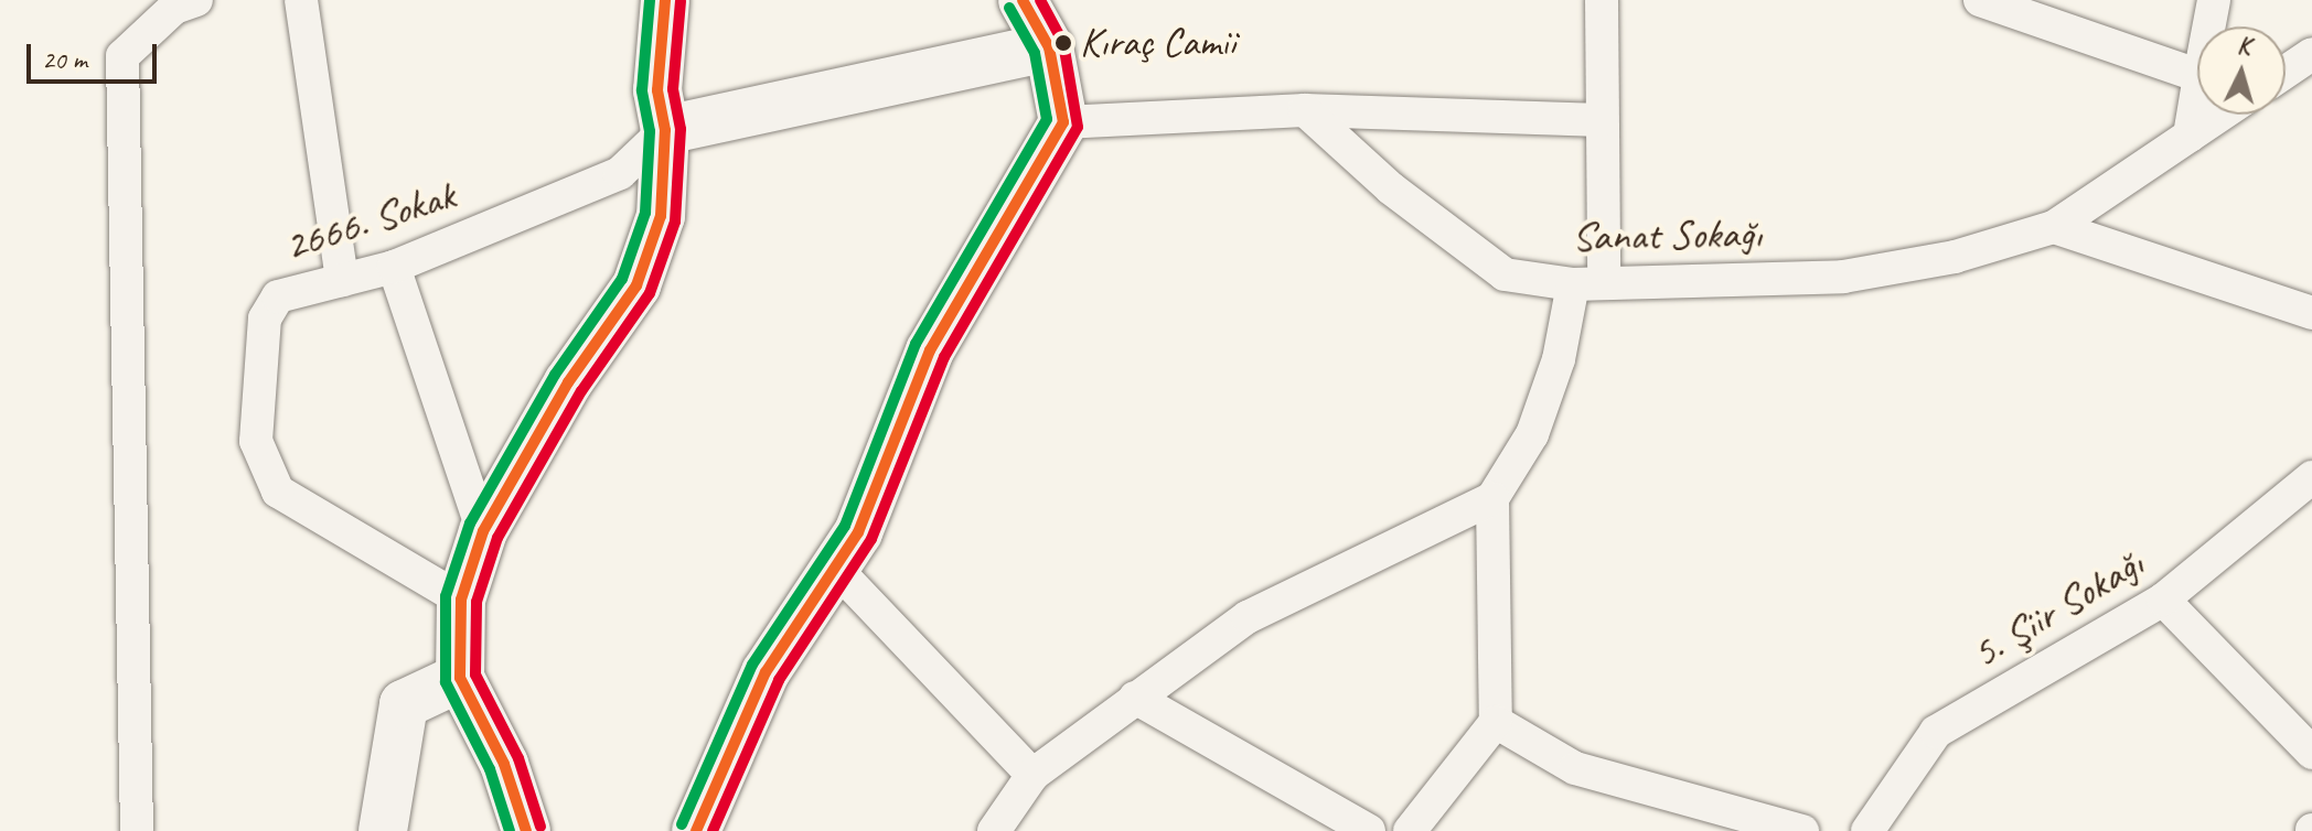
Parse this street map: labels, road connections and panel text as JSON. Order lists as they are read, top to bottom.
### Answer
{
  "streets": {
    "street": ["2666. Sokak", "Sanat Sokağı", "5. Şiir Sokağı"]
  },
  "places": ["Kıraç Camii"],
  "scale_bar": "20 m",
  "north": "top"
}
